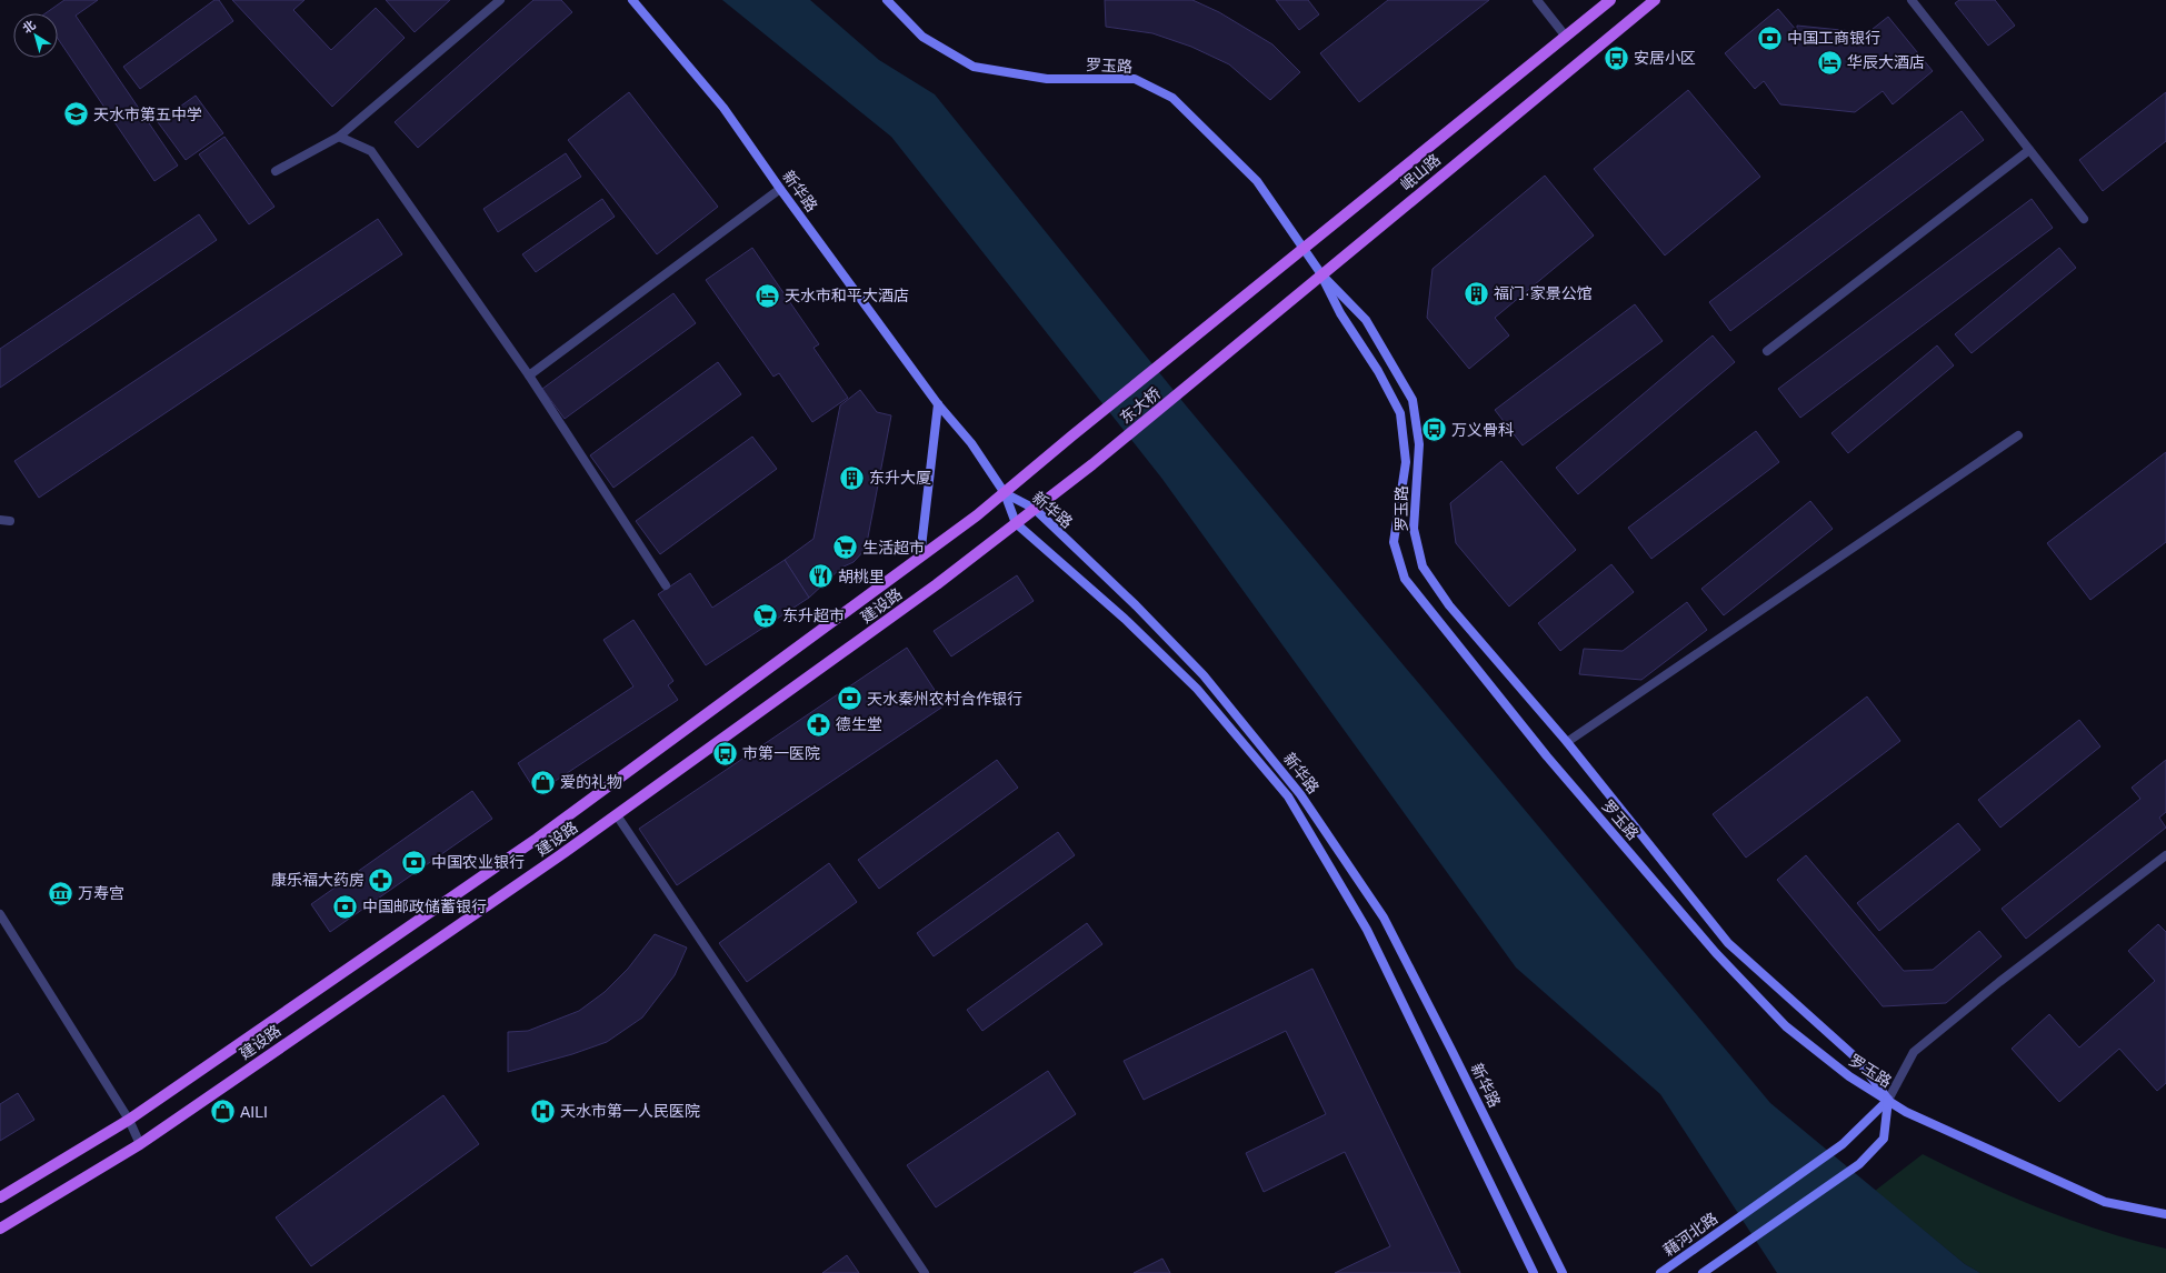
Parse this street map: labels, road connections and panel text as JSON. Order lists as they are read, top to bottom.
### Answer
{
  "streets": {
    "main road": [
      "罗玉路",
      "岷山路",
      "新华路",
      "东大桥",
      "建设路",
      "藉河北路"
    ]
  },
  "crossings": [
    ["罗玉路", "岷山路"],
    ["罗玉路", "藉河北路"],
    ["岷山路", "东大桥"],
    ["新华路", "建设路"],
    ["东大桥", "建设路"]
  ],
  "places": {
    "bank": [
      "中国工商银行",
      "天水秦州农村合作银行",
      "中国农业银行",
      "中国邮政储蓄银行"
    ],
    "bus stop": ["安居小区", "万义骨科", "市第一医院"],
    "hotel": ["华辰大酒店", "天水市和平大酒店"],
    "school or university": ["天水市第五中学"],
    "building": ["福门·家景公馆", "东升大厦"],
    "supermarket": ["生活超市", "东升超市"],
    "restaurant": ["胡桃里"],
    "pharmacy": ["德生堂", "康乐福大药房"],
    "shop": ["爱的礼物", "AILI"],
    "museum": ["万寿宫"],
    "hospital": ["天水市第一人民医院"]
  },
  "north": "top left"
}
